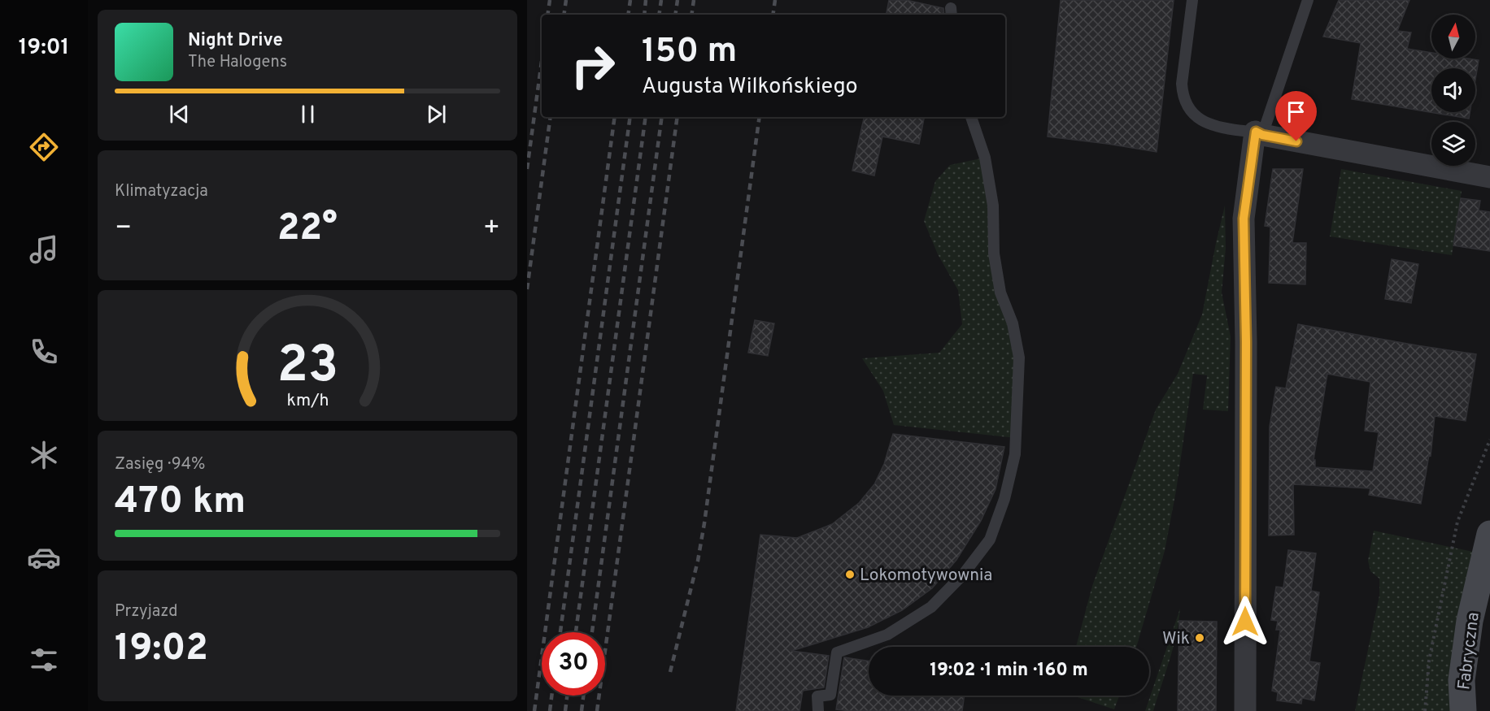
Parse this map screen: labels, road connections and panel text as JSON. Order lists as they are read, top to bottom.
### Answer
{
  "streets": {
    "street": ["Fabryczna"]
  },
  "places": ["Lokomotywownia", "Wik"],
  "north": "top",
  "page": {
    "tabs": "19:01",
    "turn": ["150 m", "Augusta Wilkońskiego"],
    "song": ["Night Drive", "The Halogens"],
    "tile": [
      "Klimatyzacja",
      ["Zasięg · 94%", "470 km"],
      ["Przyjazd", "19:02"]
    ],
    "heat": ["−", "22°", "+"],
    "limit": "30",
    "trip": "19:02 · 1 min · 160 m",
    "gauge": ["23", "km/h"]
  }
}
